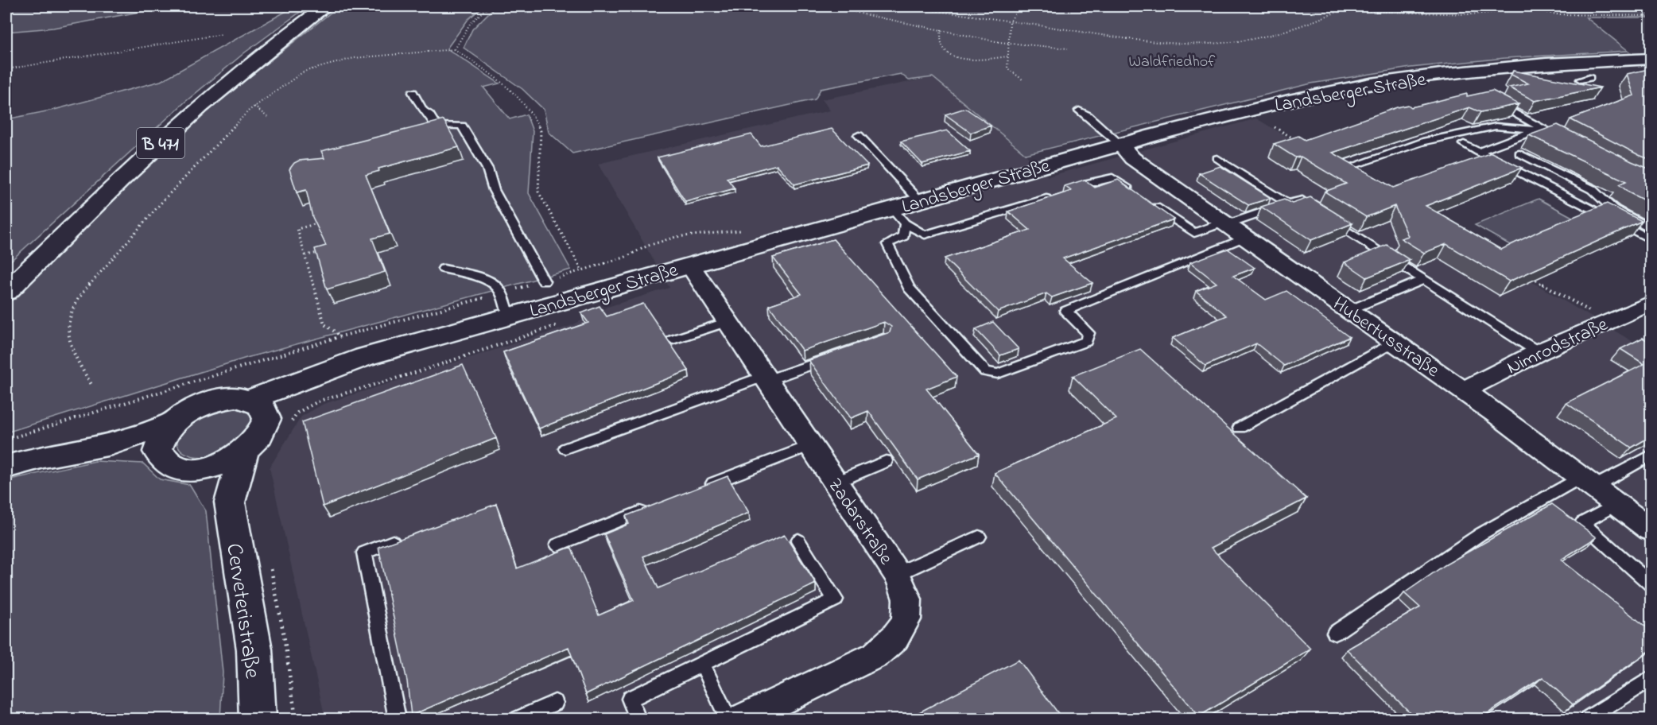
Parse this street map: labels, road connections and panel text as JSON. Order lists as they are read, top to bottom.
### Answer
{
  "streets": {
    "main road": ["Landsberger Straße", "B 471", "Cerveteristraße"],
    "street": ["Hubertusstraße", "Nimrodstraße", "Zadarstraße"]
  },
  "crossings": [
    ["Landsberger Straße", "Hubertusstraße"],
    ["Landsberger Straße", "Zadarstraße"],
    ["Hubertusstraße", "Nimrodstraße"]
  ],
  "parks": ["Waldfriedhof"]
}
